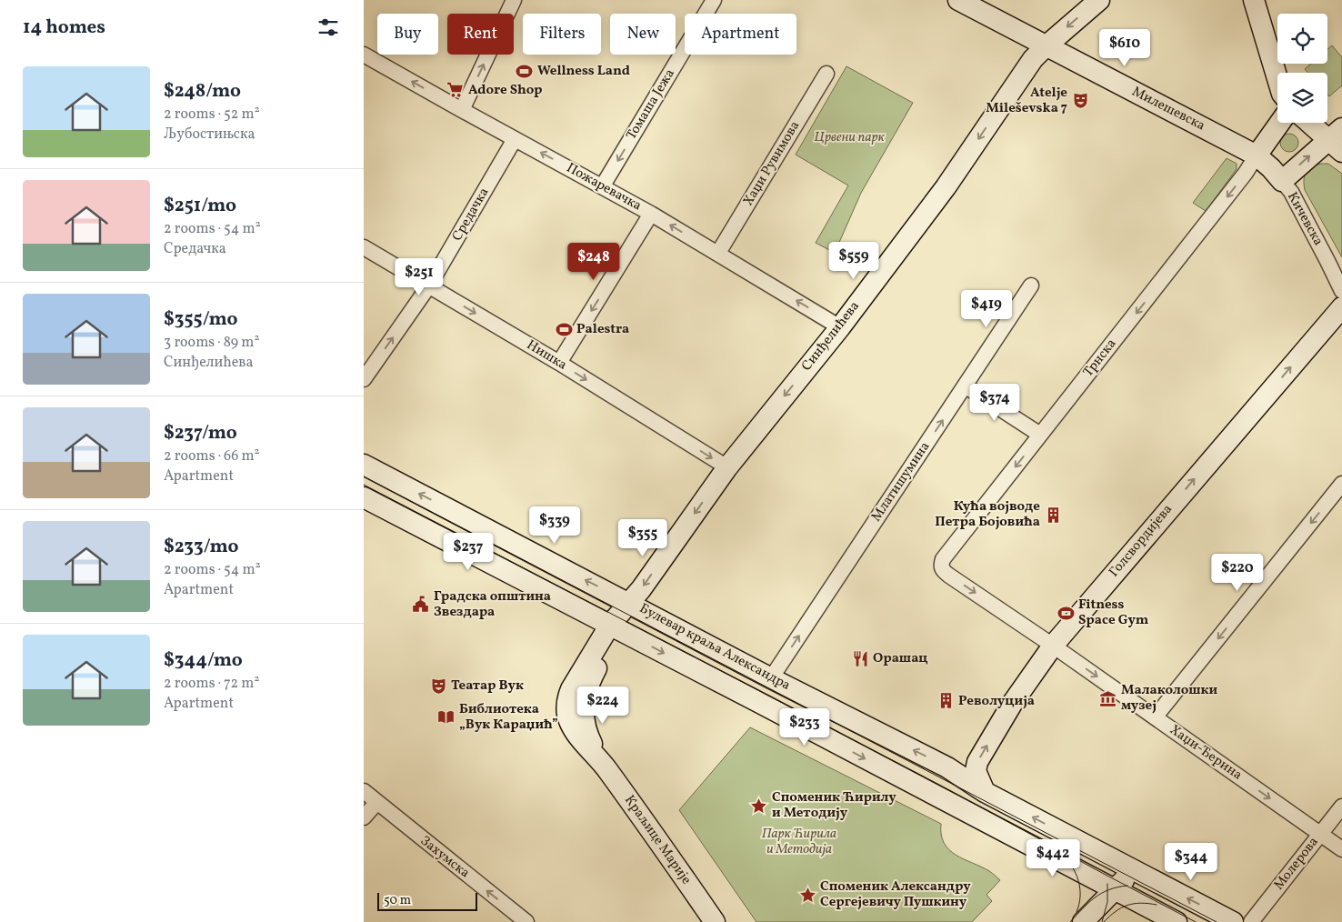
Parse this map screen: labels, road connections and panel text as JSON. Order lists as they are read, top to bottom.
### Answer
{
  "streets": {
    "main road": [
      "Милешевска",
      "Кичевска",
      "Синђелићева",
      "Голсвордијева",
      "Булевар краља Александра",
      "Краљице Марије"
    ],
    "street": [
      "Томаша Јежа",
      "Хаџи Рувимова",
      "Пожаревачка",
      "Средачка",
      "Нишка",
      "Трнска",
      "Млатишумина",
      "Хаџи-Ђерина",
      "Захумска",
      "Молерова"
    ]
  },
  "crossings": [
    ["Томаша Јежа", "Пожаревачка"],
    ["Милешевска", "Кичевска"],
    ["Милешевска", "Синђелићева"],
    ["Милешевска", "Трнска"],
    ["Хаџи Рувимова", "Пожаревачка"],
    ["Пожаревачка", "Средачка"],
    ["Пожаревачка", "Синђелићева"],
    ["Средачка", "Нишка"],
    ["Кичевска", "Трнска"],
    ["Синђелићева", "Нишка"],
    ["Синђелићева", "Булевар краља Александра"],
    ["Синђелићева", "Краљице Марије"],
    ["Трнска", "Хаџи-Ђерина"],
    ["Млатишумина", "Булевар краља Александра"],
    ["Голсвордијева", "Булевар краља Александра"],
    ["Голсвордијева", "Хаџи-Ђерина"],
    ["Булевар краља Александра", "Краљице Марије"],
    ["Хаџи-Ђерина", "Молерова"]
  ],
  "one_way": [
    "Томаша Јежа",
    "Пожаревачка",
    "Средачка",
    "Синђелићева",
    "Нишка",
    "Трнска",
    "Млатишумина",
    "Голсвордијева",
    "Хаџи-Ђерина",
    "Захумска"
  ],
  "parks": ["Црвени парк", "Парк Ћирила и Методија"],
  "places": {
    "sports": ["Wellness Land", "Palestra", "Fitness Space Gym"],
    "supermarket": ["Adore Shop"],
    "theatre": ["Atelje Mileševska 7", "Театар Вук"],
    "building": ["Кућа војводе Петра Бојовића", "Револуција"],
    "public building": ["Градска општина Звездара"],
    "restaurant": ["Орашац"],
    "museum": ["Малаколошки музеј"],
    "library": ["Библиотека „Вук Караџић”"],
    "place": ["Споменик Ћирилу и Методију", "Споменик Александру Сергејевичу Пушкину"]
  },
  "scale_bar": "50 m",
  "page": {
    "heading": "14 homes",
    "chip": [
      "Buy",
      "Rent",
      "Filters",
      "New",
      "Apartment"
    ],
    "price": [
      "$610",
      "$559",
      "$248",
      "$251",
      "$419",
      "$374",
      "$339",
      "$355",
      "$237",
      "$220",
      "$224",
      "$233",
      "$442",
      "$344"
    ],
    "list": [
      {
        "name": "$248/mo",
        "note": "2 rooms · 52 m² · Љубостињска"
      },
      {
        "name": "$251/mo",
        "note": "2 rooms · 54 m² · Средачка"
      },
      {
        "name": "$355/mo",
        "note": "3 rooms · 89 m² · Синђелићева"
      },
      {
        "name": "$237/mo",
        "note": "2 rooms · 66 m² · Apartment"
      },
      {
        "name": "$233/mo",
        "note": "2 rooms · 54 m² · Apartment"
      },
      {
        "name": "$344/mo",
        "note": "2 rooms · 72 m² · Apartment"
      }
    ],
    "scale": "50 m"
  }
}
